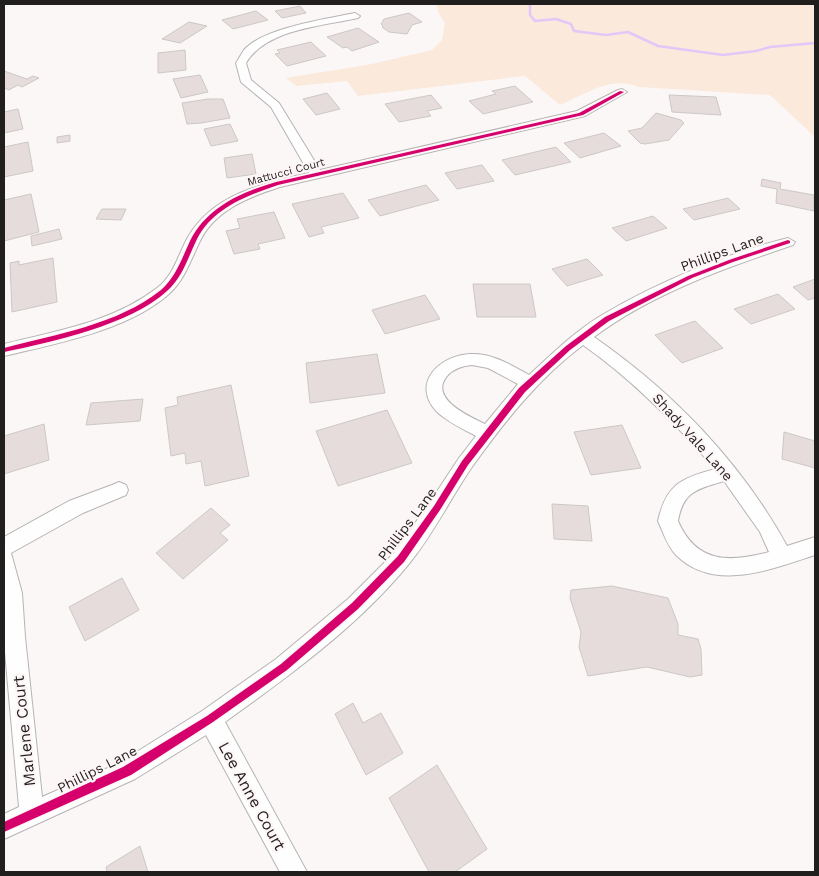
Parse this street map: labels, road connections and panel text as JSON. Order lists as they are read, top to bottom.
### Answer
{
  "streets": {
    "street": [
      "Mattucci Court",
      "Phillips Lane",
      "Shady Vale Lane",
      "Marlene Court",
      "Lee Anne Court"
    ]
  },
  "crossings": [
    ["Phillips Lane", "Shady Vale Lane"],
    ["Phillips Lane", "Marlene Court"],
    ["Phillips Lane", "Lee Anne Court"]
  ]
}
